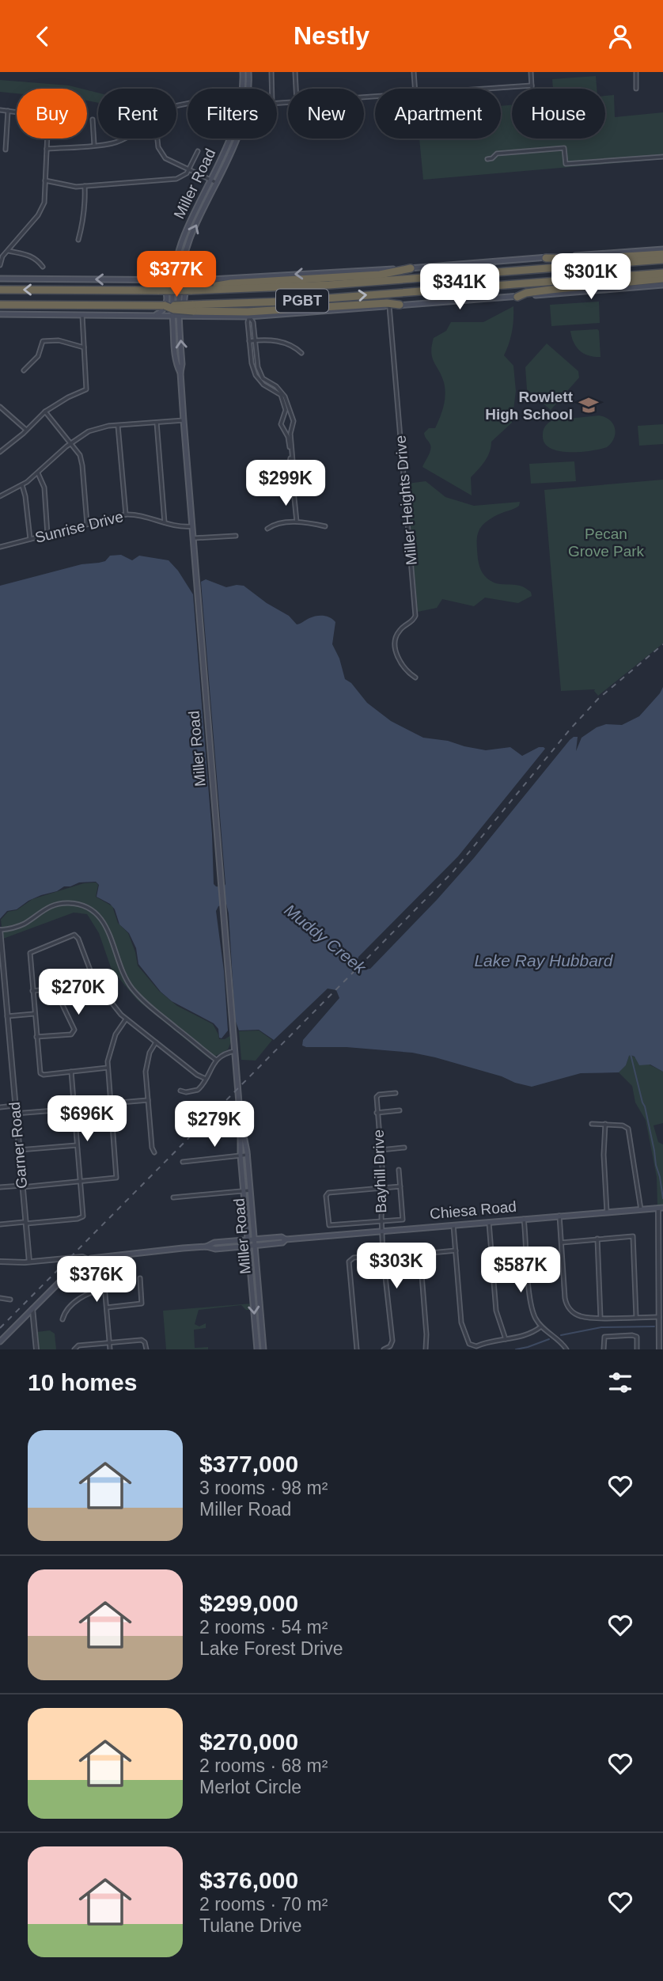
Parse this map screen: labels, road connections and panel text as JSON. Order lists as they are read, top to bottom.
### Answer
{
  "streets": {
    "highway": ["PGBT"],
    "main road": ["Miller Road", "Chiesa Road"],
    "street": [
      "Miller Heights Drive",
      "Sunrise Drive",
      "Garner Road",
      "Bayhill Drive"
    ]
  },
  "crossings": [
    ["Miller Road", "Sunrise Drive"],
    ["Miller Road", "Chiesa Road"],
    ["Bayhill Drive", "Chiesa Road"]
  ],
  "water": ["Muddy Creek", "Lake Ray Hubbard"],
  "parks": ["Pecan Grove Park"],
  "places": {
    "school or university": ["Rowlett High School"]
  },
  "page": {
    "header": "Nestly",
    "chip": [
      "Buy",
      "Rent",
      "Filters",
      "New",
      "Apartment",
      "House"
    ],
    "price": [
      "$377K",
      "$301K",
      "$341K",
      "$299K",
      "$270K",
      "$696K",
      "$279K",
      "$303K",
      "$587K",
      "$376K"
    ],
    "heading": "10 homes",
    "list": [
      {
        "name": "$377,000",
        "note": "3 rooms · 98 m² · Miller Road"
      },
      {
        "name": "$299,000",
        "note": "2 rooms · 54 m² · Lake Forest Drive"
      },
      {
        "name": "$270,000",
        "note": "2 rooms · 68 m² · Merlot Circle"
      },
      {
        "name": "$376,000",
        "note": "2 rooms · 70 m² · Tulane Drive"
      }
    ]
  }
}
